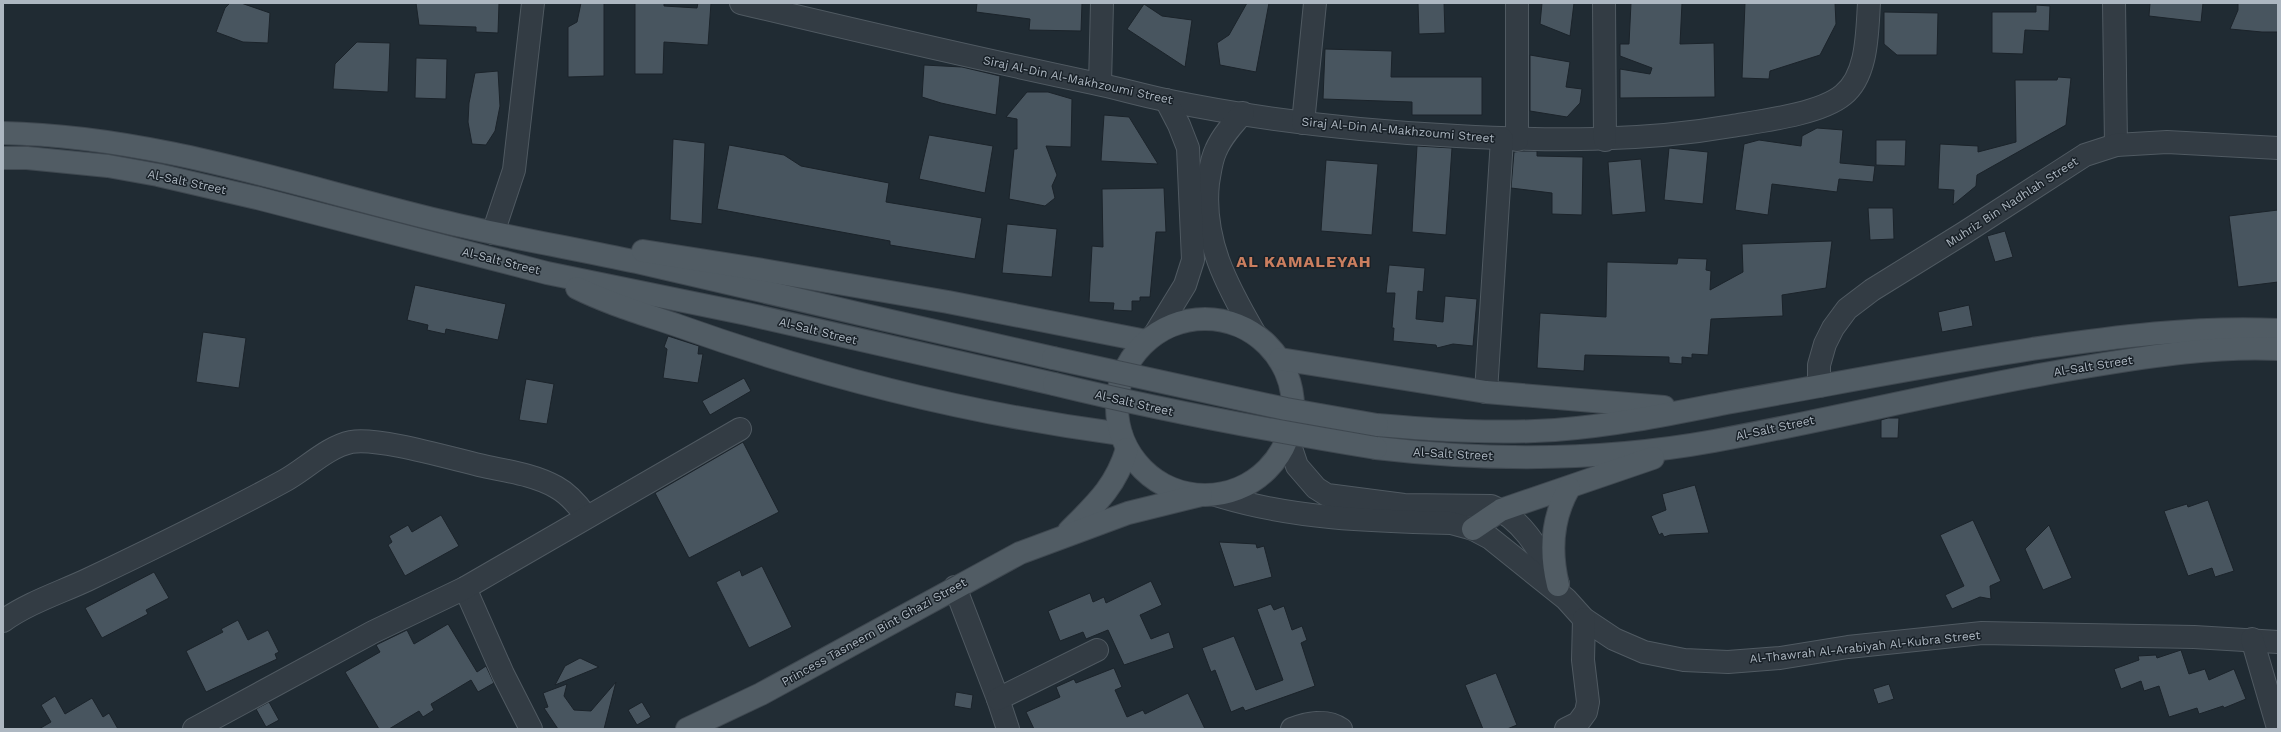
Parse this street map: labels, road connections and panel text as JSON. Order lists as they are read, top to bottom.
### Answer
{
  "streets": {
    "main road": ["Al-Salt Street", "Princess Tasneem Bint Ghazi Street"],
    "street": ["Siraj Al-Din Al-Makhzoumi Street", "Muhriz Bin Nadhlah Street", "Al-Thawrah Al-Arabiyah Al-Kubra Street"]
  },
  "crossings": [
    ["Al-Salt Street", "Muhriz Bin Nadhlah Street"],
    ["Princess Tasneem Bint Ghazi Street", "Al-Thawrah Al-Arabiyah Al-Kubra Street"]
  ],
  "districts": ["AL KAMALEYAH"]
}
